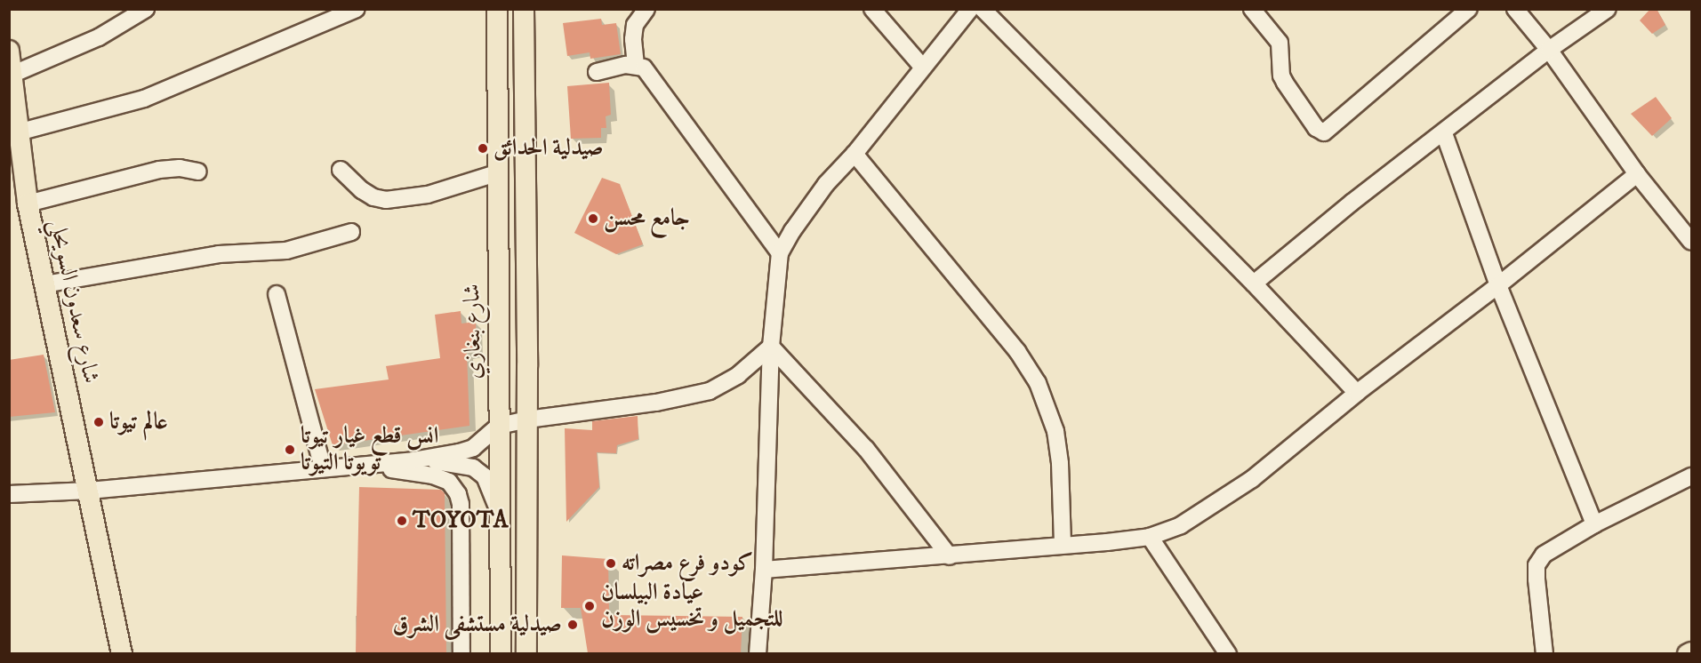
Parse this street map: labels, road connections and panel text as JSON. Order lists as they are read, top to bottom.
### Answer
{
  "streets": {
    "main road": ["شارع سعدون السويحلي", "شارع بنغازي"]
  },
  "places": [
    "صيدلية الحدائق",
    "جامع محسن",
    "عالم تيوتا",
    "انس قطع غيار تيوتا تويوتا التيوتا",
    "TOYOTA",
    "كودو فرع مصراته",
    "عيادة البيلسان للتجميل و تخسيس الوزن",
    "صيدلية مستشفى الشرق"
  ]
}
